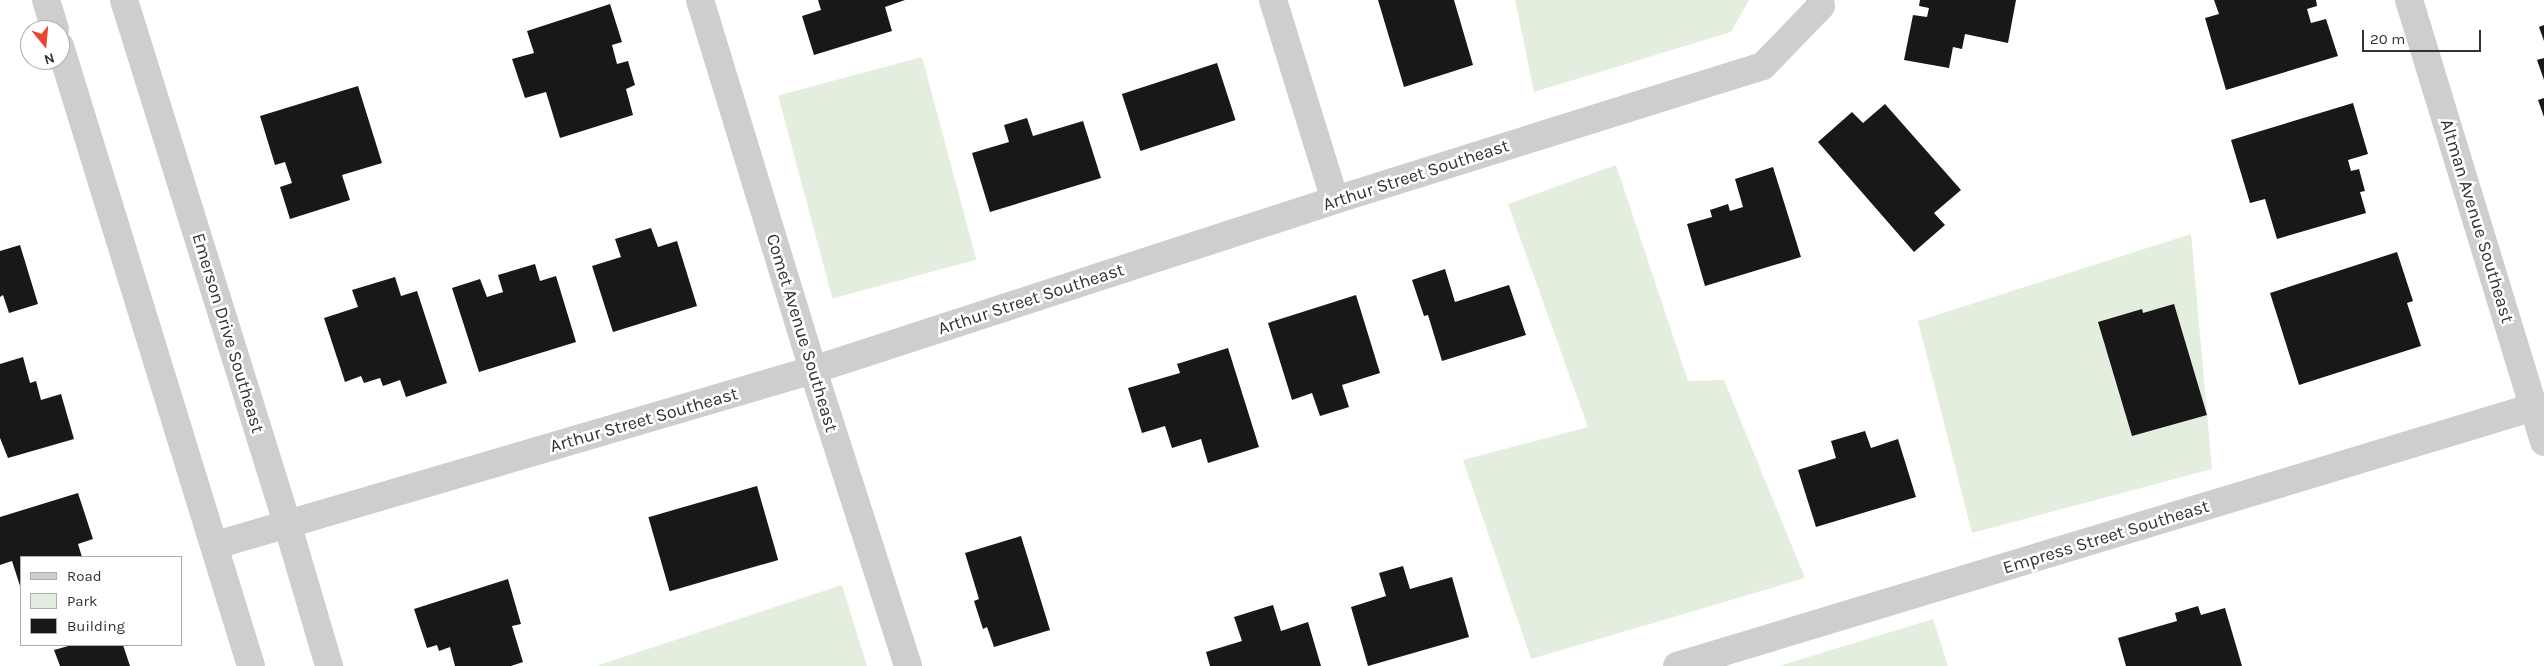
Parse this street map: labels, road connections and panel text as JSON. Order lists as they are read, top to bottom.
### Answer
{
  "streets": {
    "street": [
      "Arthur Street Southeast",
      "Altman Avenue Southeast",
      "Emerson Drive Southeast",
      "Comet Avenue Southeast",
      "Empress Street Southeast"
    ]
  },
  "crossings": [
    ["Arthur Street Southeast", "Emerson Drive Southeast"],
    ["Arthur Street Southeast", "Comet Avenue Southeast"],
    ["Altman Avenue Southeast", "Empress Street Southeast"]
  ],
  "legend": ["Road", "Park", "Building"],
  "scale_bar": "20 m",
  "north": "bottom"
}
